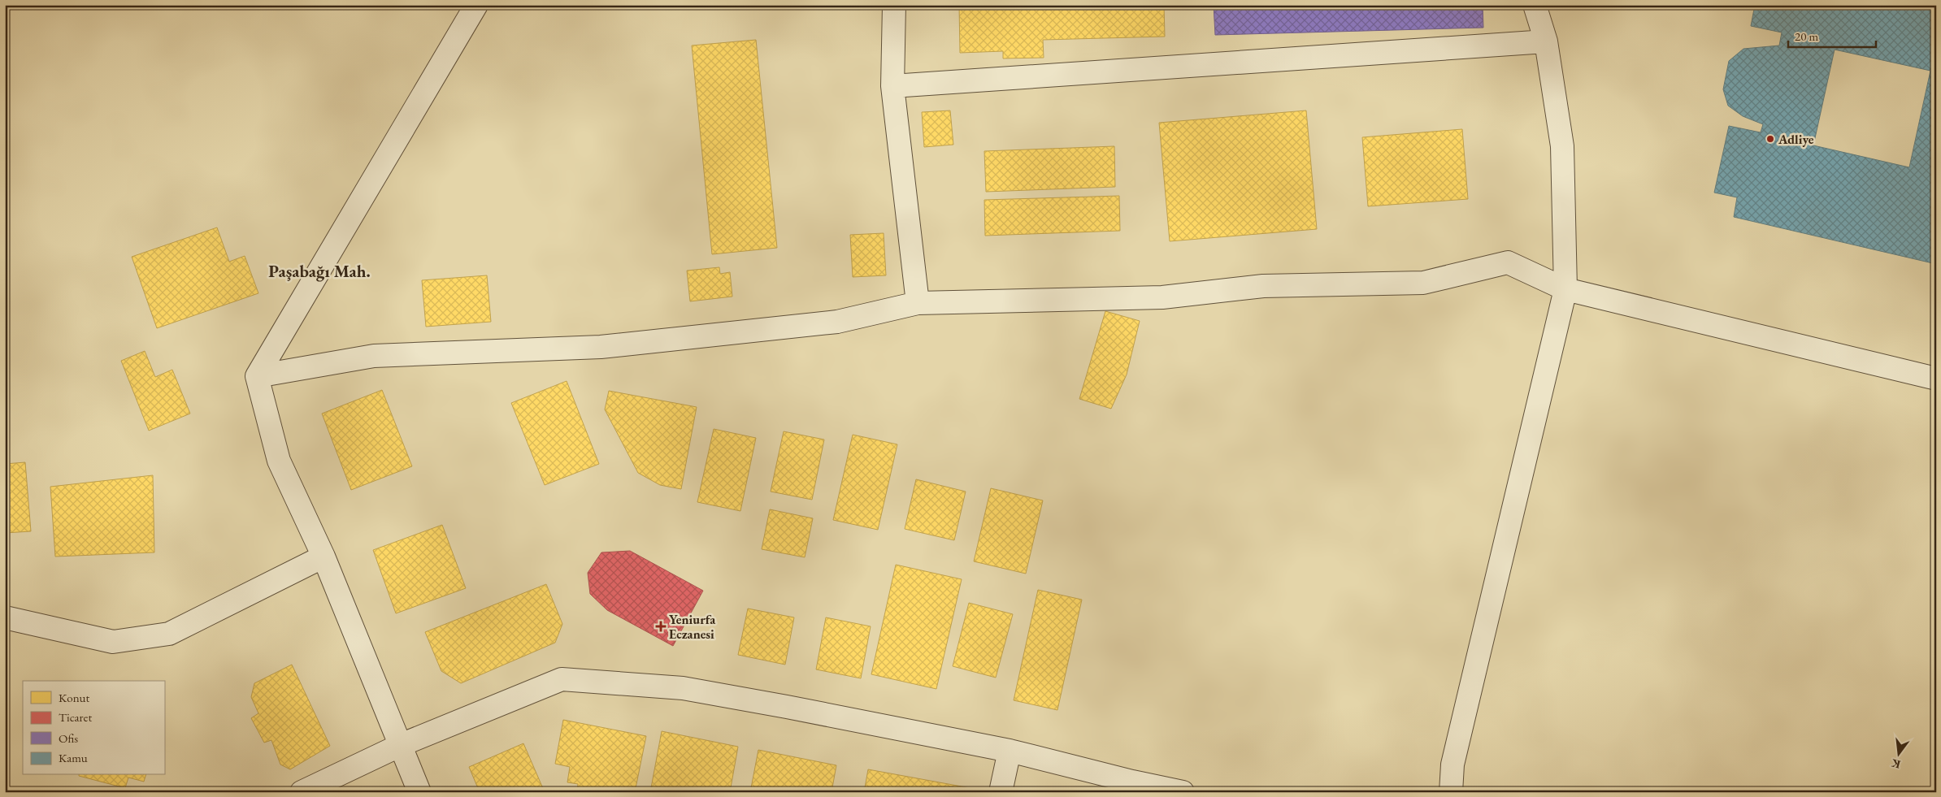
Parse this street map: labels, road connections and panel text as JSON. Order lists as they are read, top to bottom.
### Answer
{
  "districts": ["Paşabağı Mah."],
  "places": {
    "other": ["Adliye"],
    "health": ["Yeniurfa Eczanesi"]
  },
  "legend": [
    "Konut",
    "Ticaret",
    "Ofis",
    "Kamu"
  ],
  "scale_bar": "20 m",
  "north": "bottom"
}
